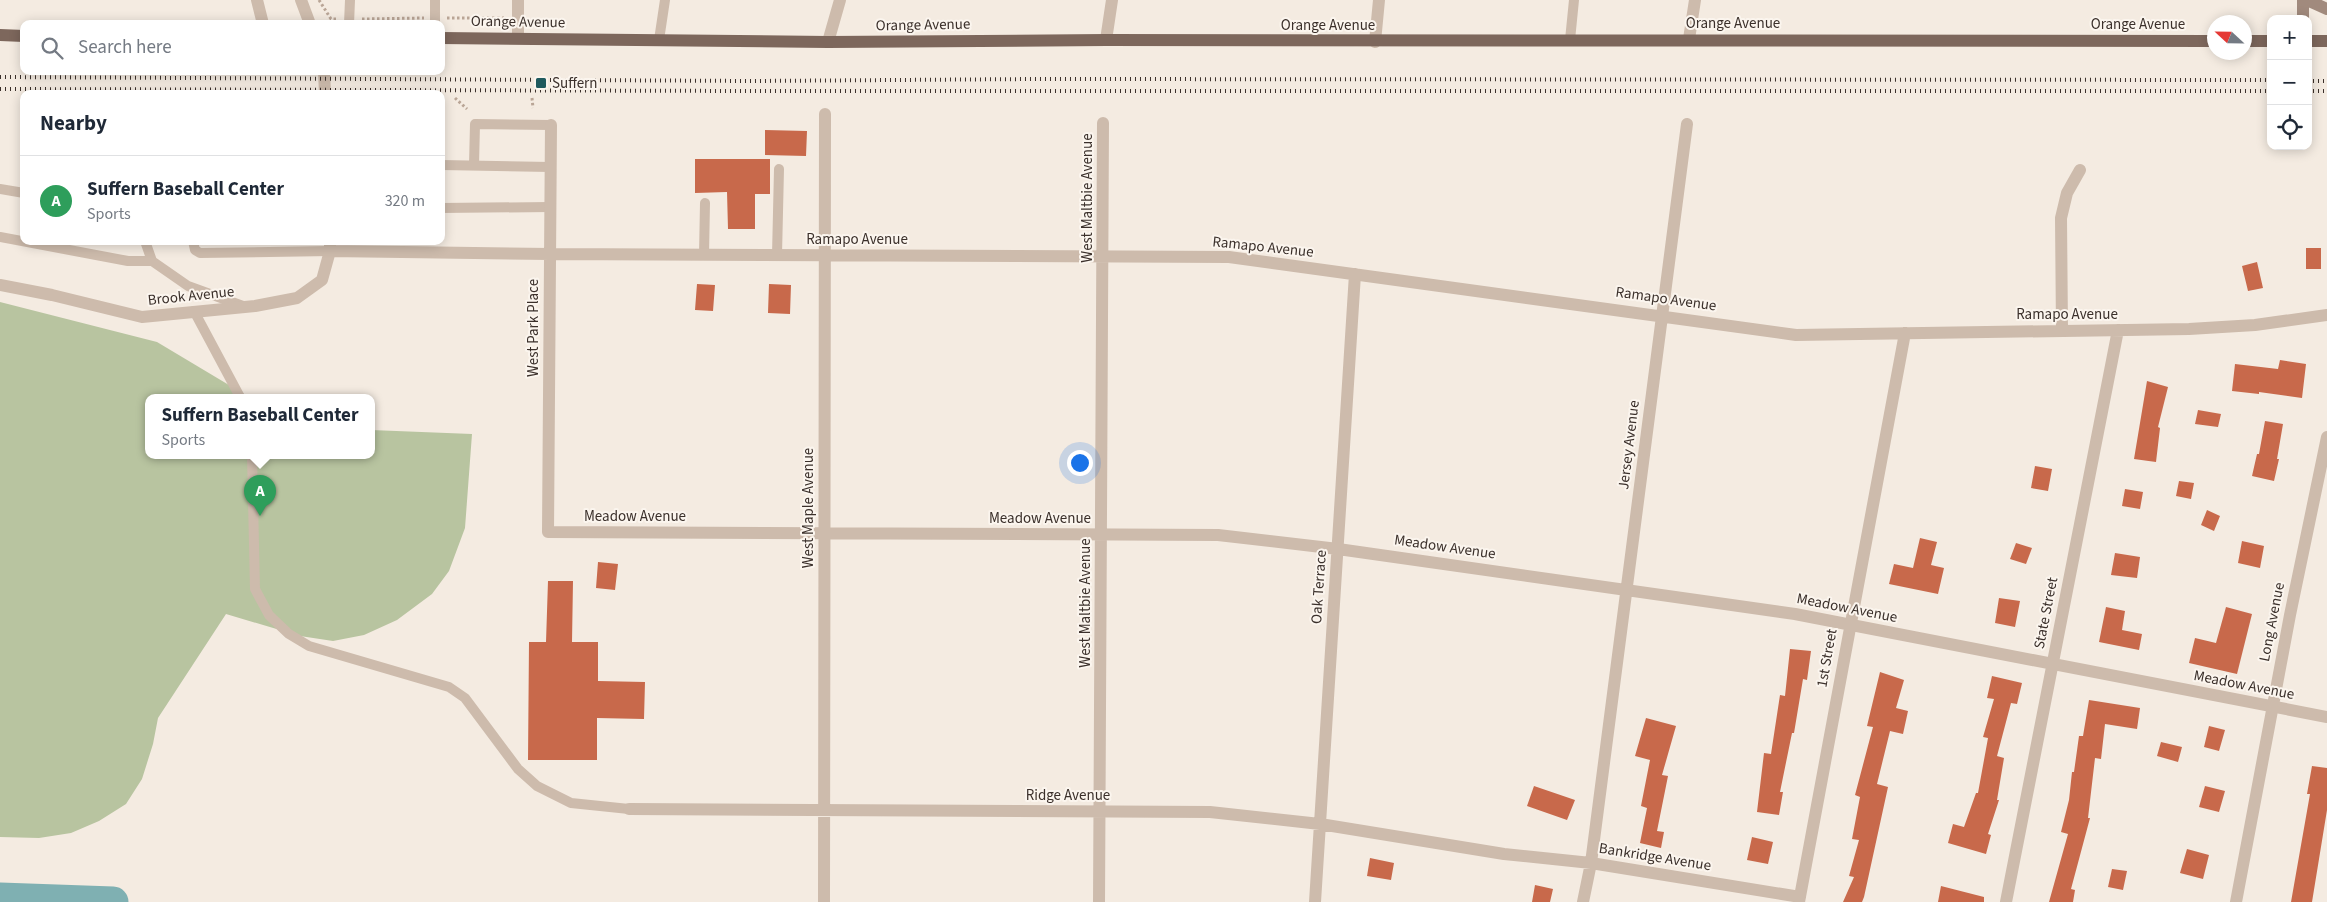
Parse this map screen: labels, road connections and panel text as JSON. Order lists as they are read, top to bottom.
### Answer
{
  "streets": {
    "main road": ["Orange Avenue"],
    "street": [
      "West Maltbie Avenue",
      "Ramapo Avenue",
      "Brook Avenue",
      "West Park Place",
      "Jersey Avenue",
      "West Maple Avenue",
      "Meadow Avenue",
      "Oak Terrace",
      "State Street",
      "Long Avenue",
      "1st Street",
      "Ridge Avenue",
      "Bankridge Avenue"
    ]
  },
  "crossings": [
    ["West Maltbie Avenue", "Ramapo Avenue"],
    ["West Maltbie Avenue", "Meadow Avenue"],
    ["West Maltbie Avenue", "Ridge Avenue"],
    ["Ramapo Avenue", "Brook Avenue"],
    ["Ramapo Avenue", "West Park Place"],
    ["Ramapo Avenue", "Jersey Avenue"],
    ["Ramapo Avenue", "West Maple Avenue"],
    ["Ramapo Avenue", "Oak Terrace"],
    ["Ramapo Avenue", "State Street"],
    ["Ramapo Avenue", "1st Street"],
    ["West Park Place", "Meadow Avenue"],
    ["Jersey Avenue", "Meadow Avenue"],
    ["Jersey Avenue", "Bankridge Avenue"],
    ["West Maple Avenue", "Meadow Avenue"],
    ["West Maple Avenue", "Ridge Avenue"],
    ["Meadow Avenue", "Oak Terrace"],
    ["Meadow Avenue", "State Street"],
    ["Meadow Avenue", "Long Avenue"],
    ["Meadow Avenue", "1st Street"],
    ["Oak Terrace", "Ridge Avenue"],
    ["1st Street", "Bankridge Avenue"],
    ["Ridge Avenue", "Bankridge Avenue"]
  ],
  "places": {
    "transit": ["Suffern"]
  },
  "north": "left",
  "page": {
    "map_buttons": ["+", "−"],
    "search": "Search here",
    "heading": "Nearby",
    "list": [
      {
        "mark": "A",
        "name": "Suffern Baseball Center",
        "note": "Sports",
        "value": "320 m"
      }
    ],
    "popup": ["Suffern Baseball Center", "Sports"],
    "pins": "A"
  }
}
